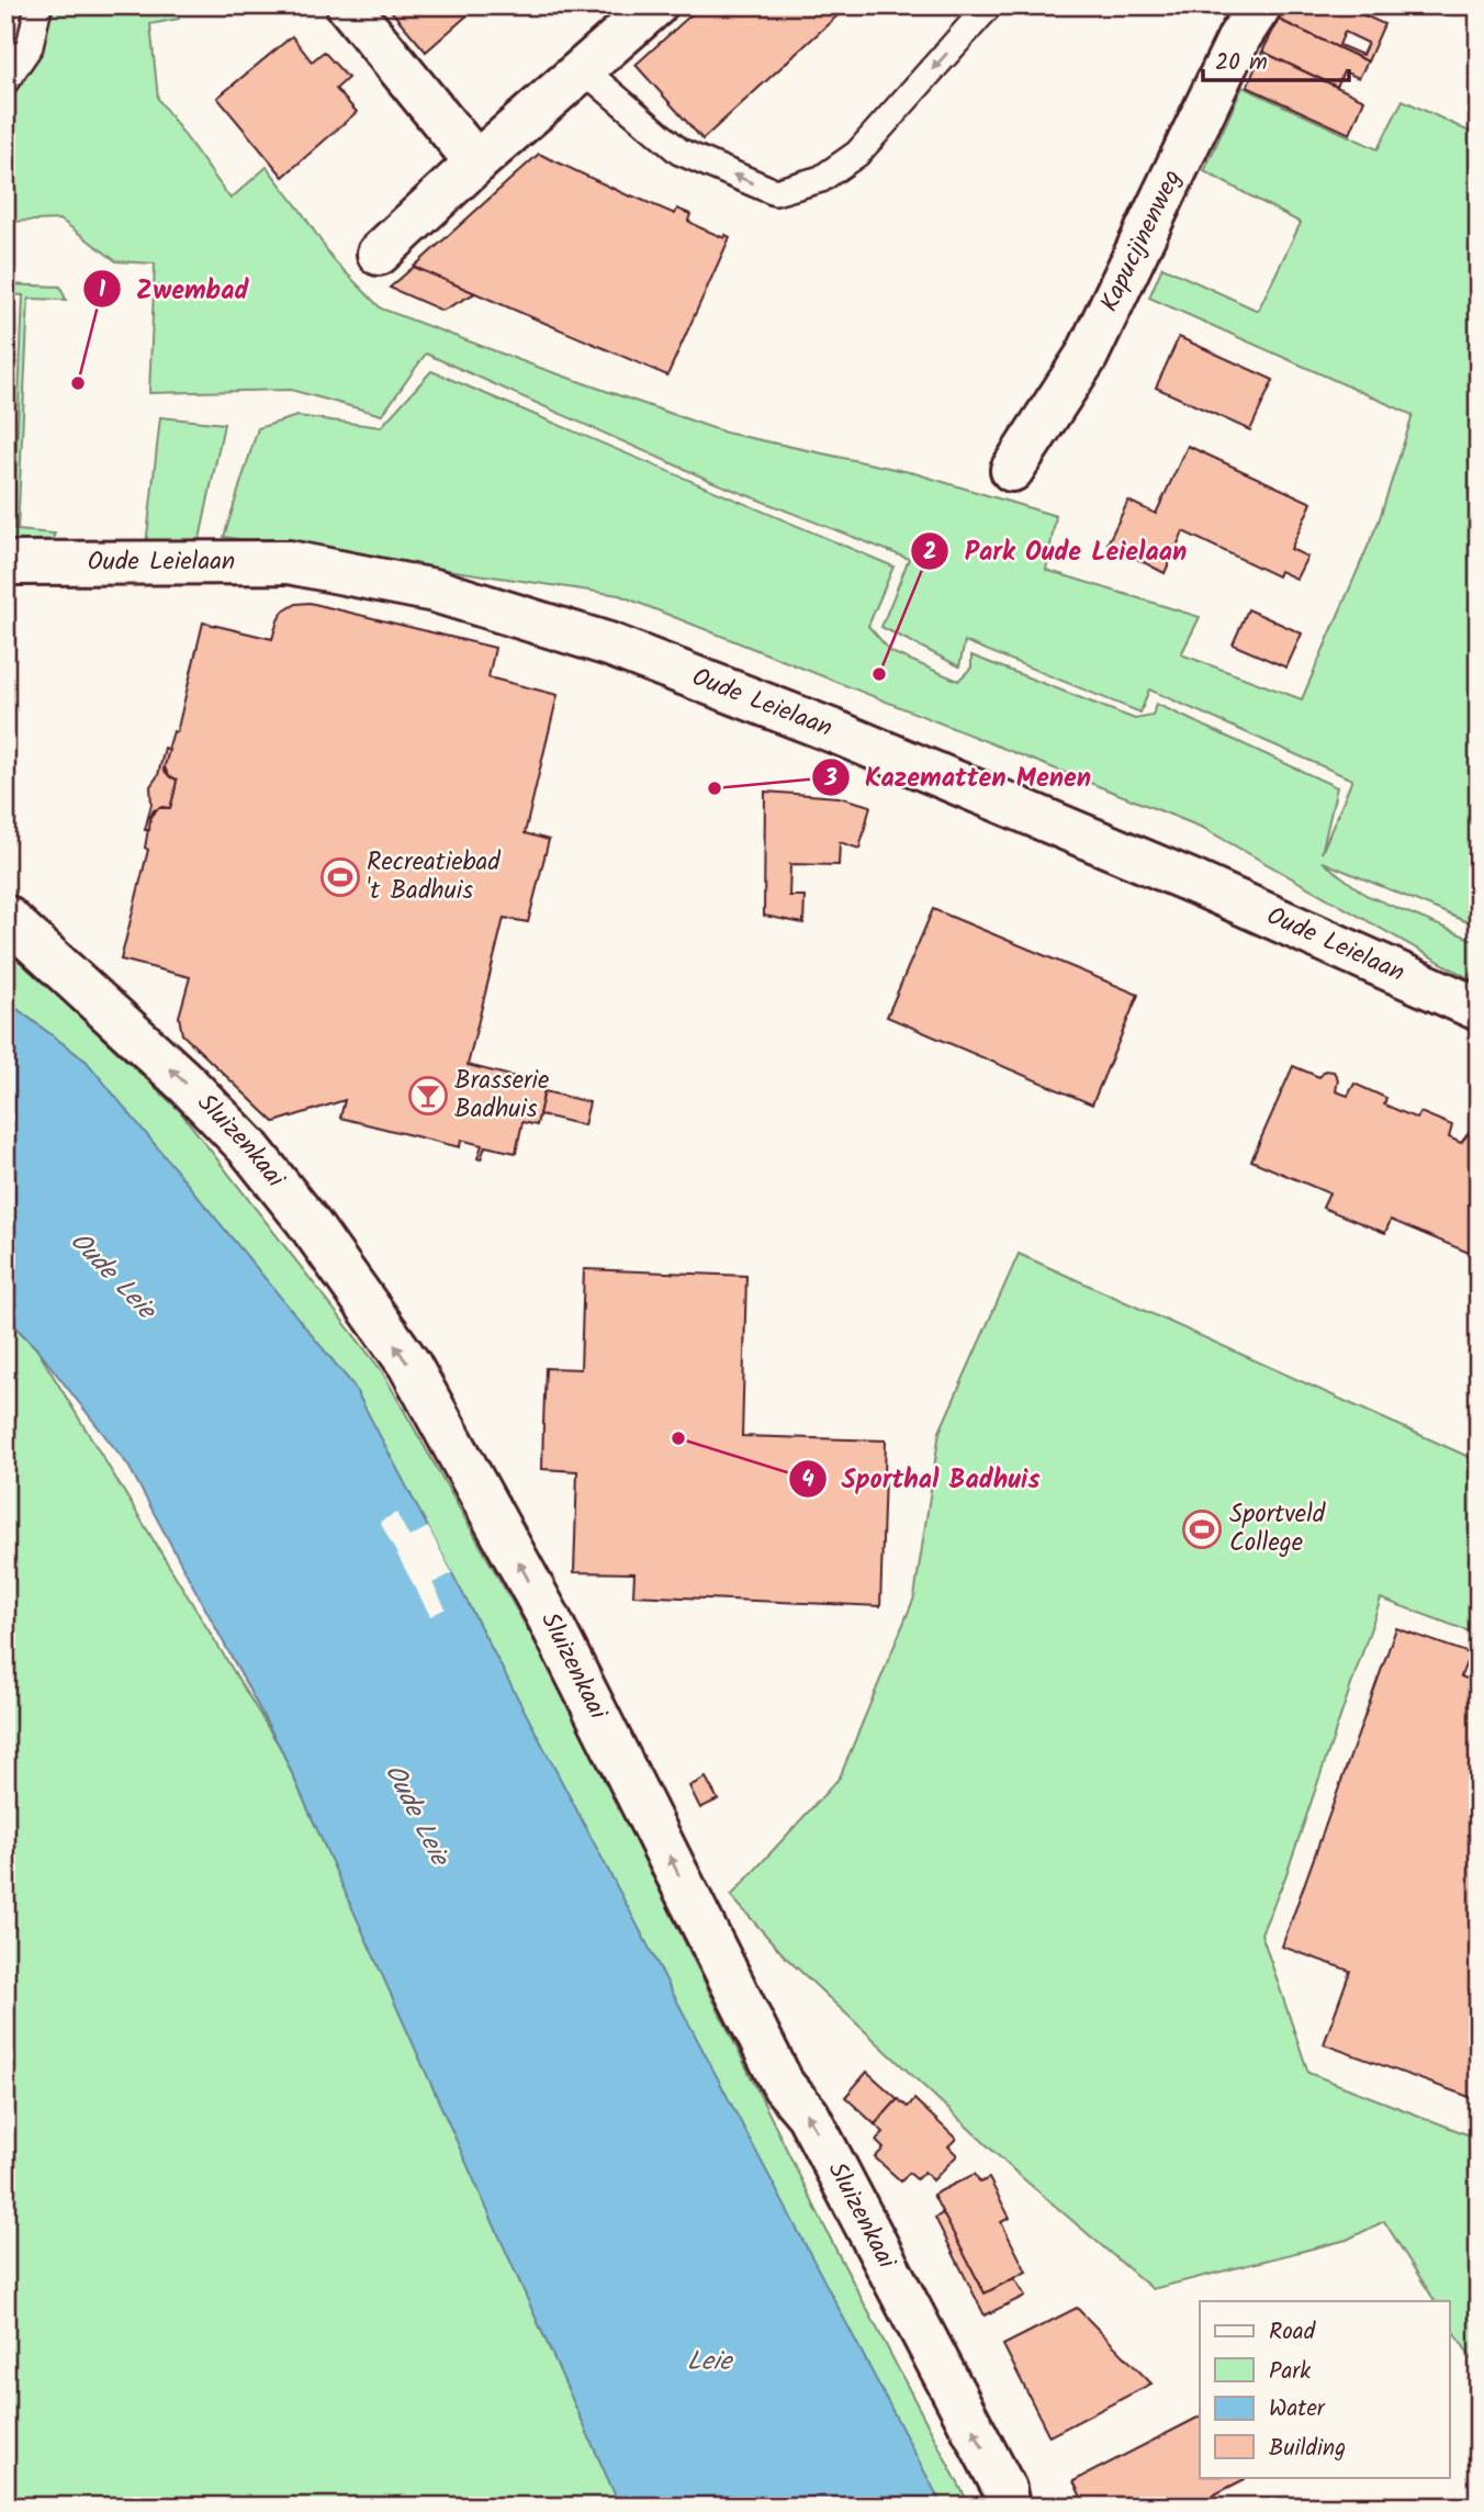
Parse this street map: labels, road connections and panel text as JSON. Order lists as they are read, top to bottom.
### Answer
{
  "streets": {
    "street": ["Kapucijnenweg", "Oude Leielaan", "Sluizenkaai"]
  },
  "one_way": ["Sluizenkaai"],
  "water": ["Oude Leie", "Leie"],
  "places": {
    "other": [
      "Zwembad",
      "Park Oude Leielaan",
      "Kazematten Menen",
      "Sporthal Badhuis"
    ],
    "sports": ["Recreatiebad 't Badhuis", "Sportveld College"],
    "bar": ["Brasserie Badhuis"]
  },
  "legend": [
    "Road",
    "Park",
    "Water",
    "Building"
  ],
  "scale_bar": "20 m"
}
